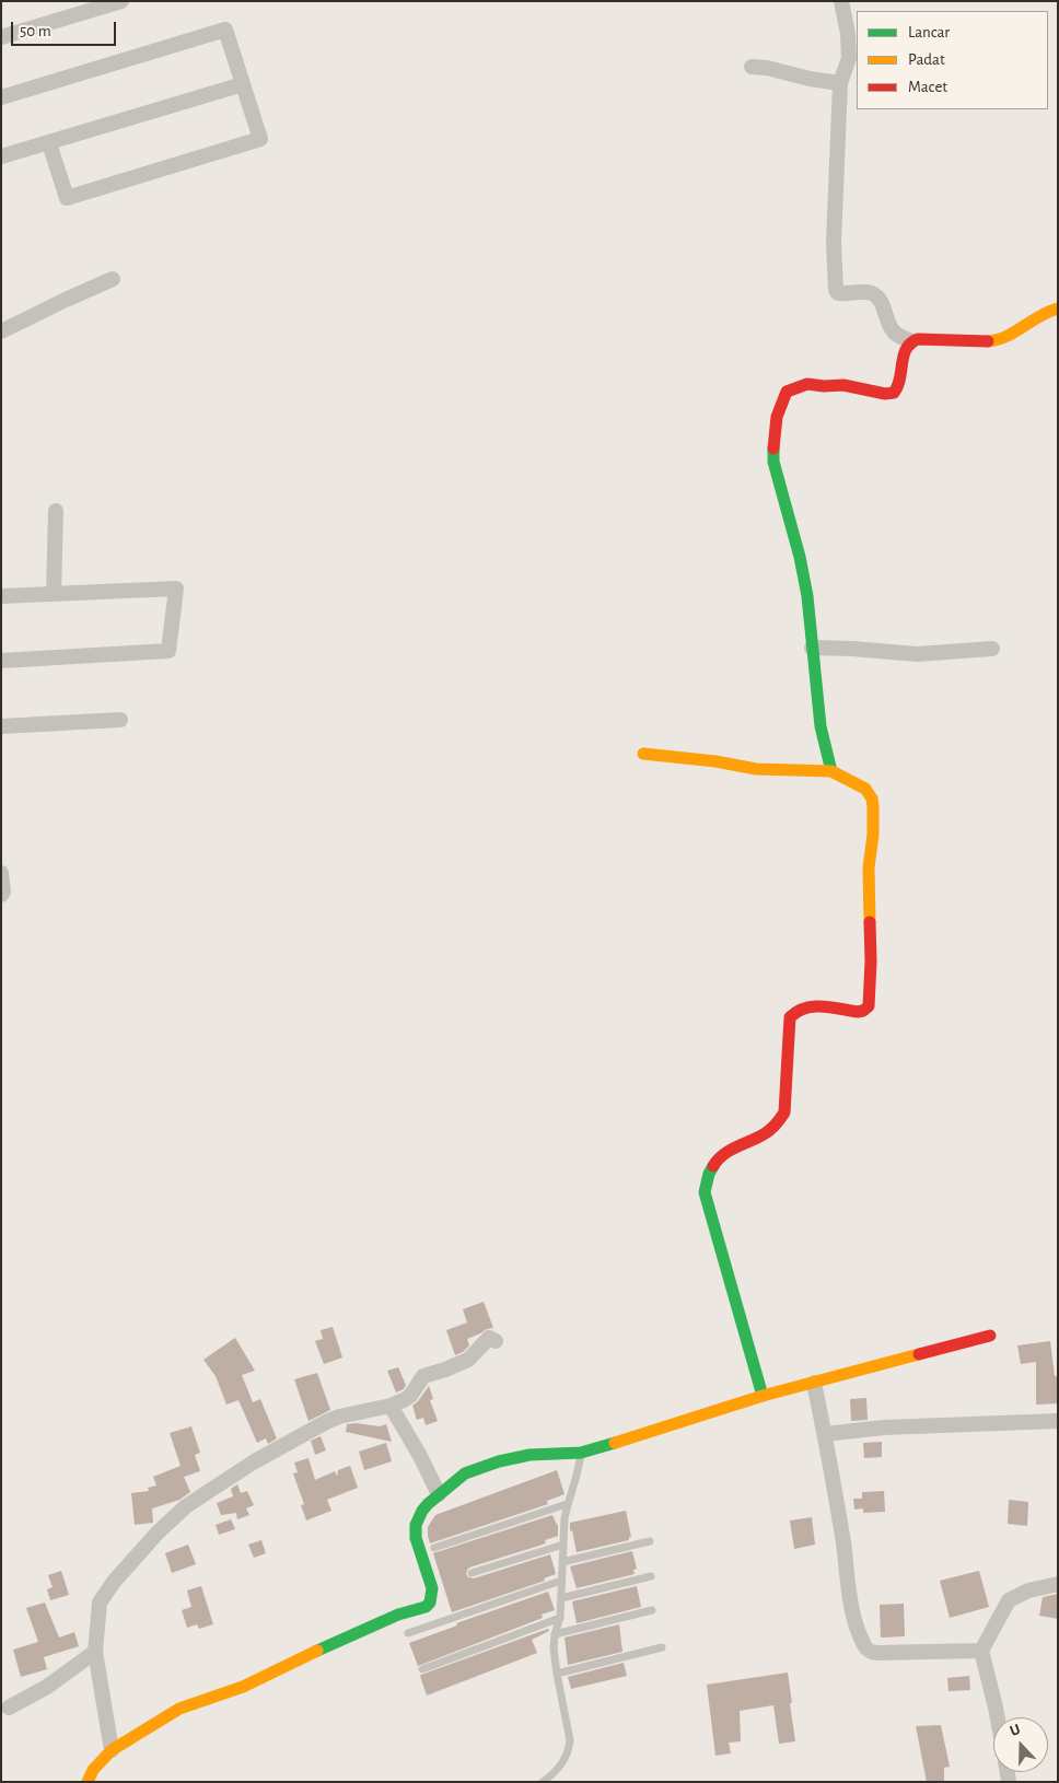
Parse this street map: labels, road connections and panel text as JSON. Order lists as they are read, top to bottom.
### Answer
{
  "legend": ["Lancar", "Padat", "Macet"],
  "scale_bar": "50 m",
  "north": "top"
}
